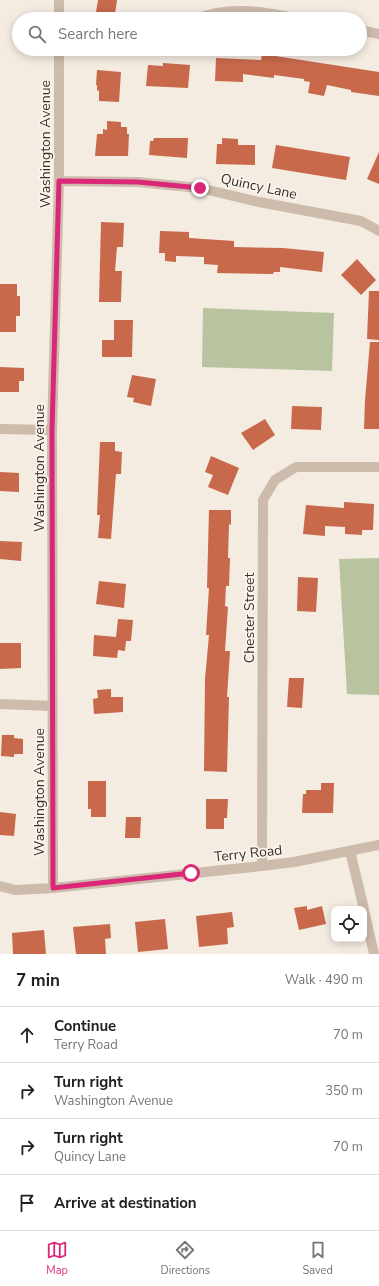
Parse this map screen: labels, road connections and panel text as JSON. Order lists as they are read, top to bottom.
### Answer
{
  "streets": {
    "street": [
      "Washington Avenue",
      "Quincy Lane",
      "Chester Street",
      "Terry Road"
    ]
  },
  "crossings": [
    ["Washington Avenue", "Quincy Lane"],
    ["Washington Avenue", "Terry Road"],
    ["Chester Street", "Terry Road"]
  ],
  "page": {
    "search": "Search here",
    "heading": ["7 min", "Walk · 490 m"],
    "list": [
      ["Continue", "Terry Road", "70 m"],
      ["Turn right", "Washington Avenue", "350 m"],
      ["Turn right", "Quincy Lane", "70 m"],
      "Arrive at destination"
    ],
    "nav": ["Map", "Directions", "Saved"]
  }
}
